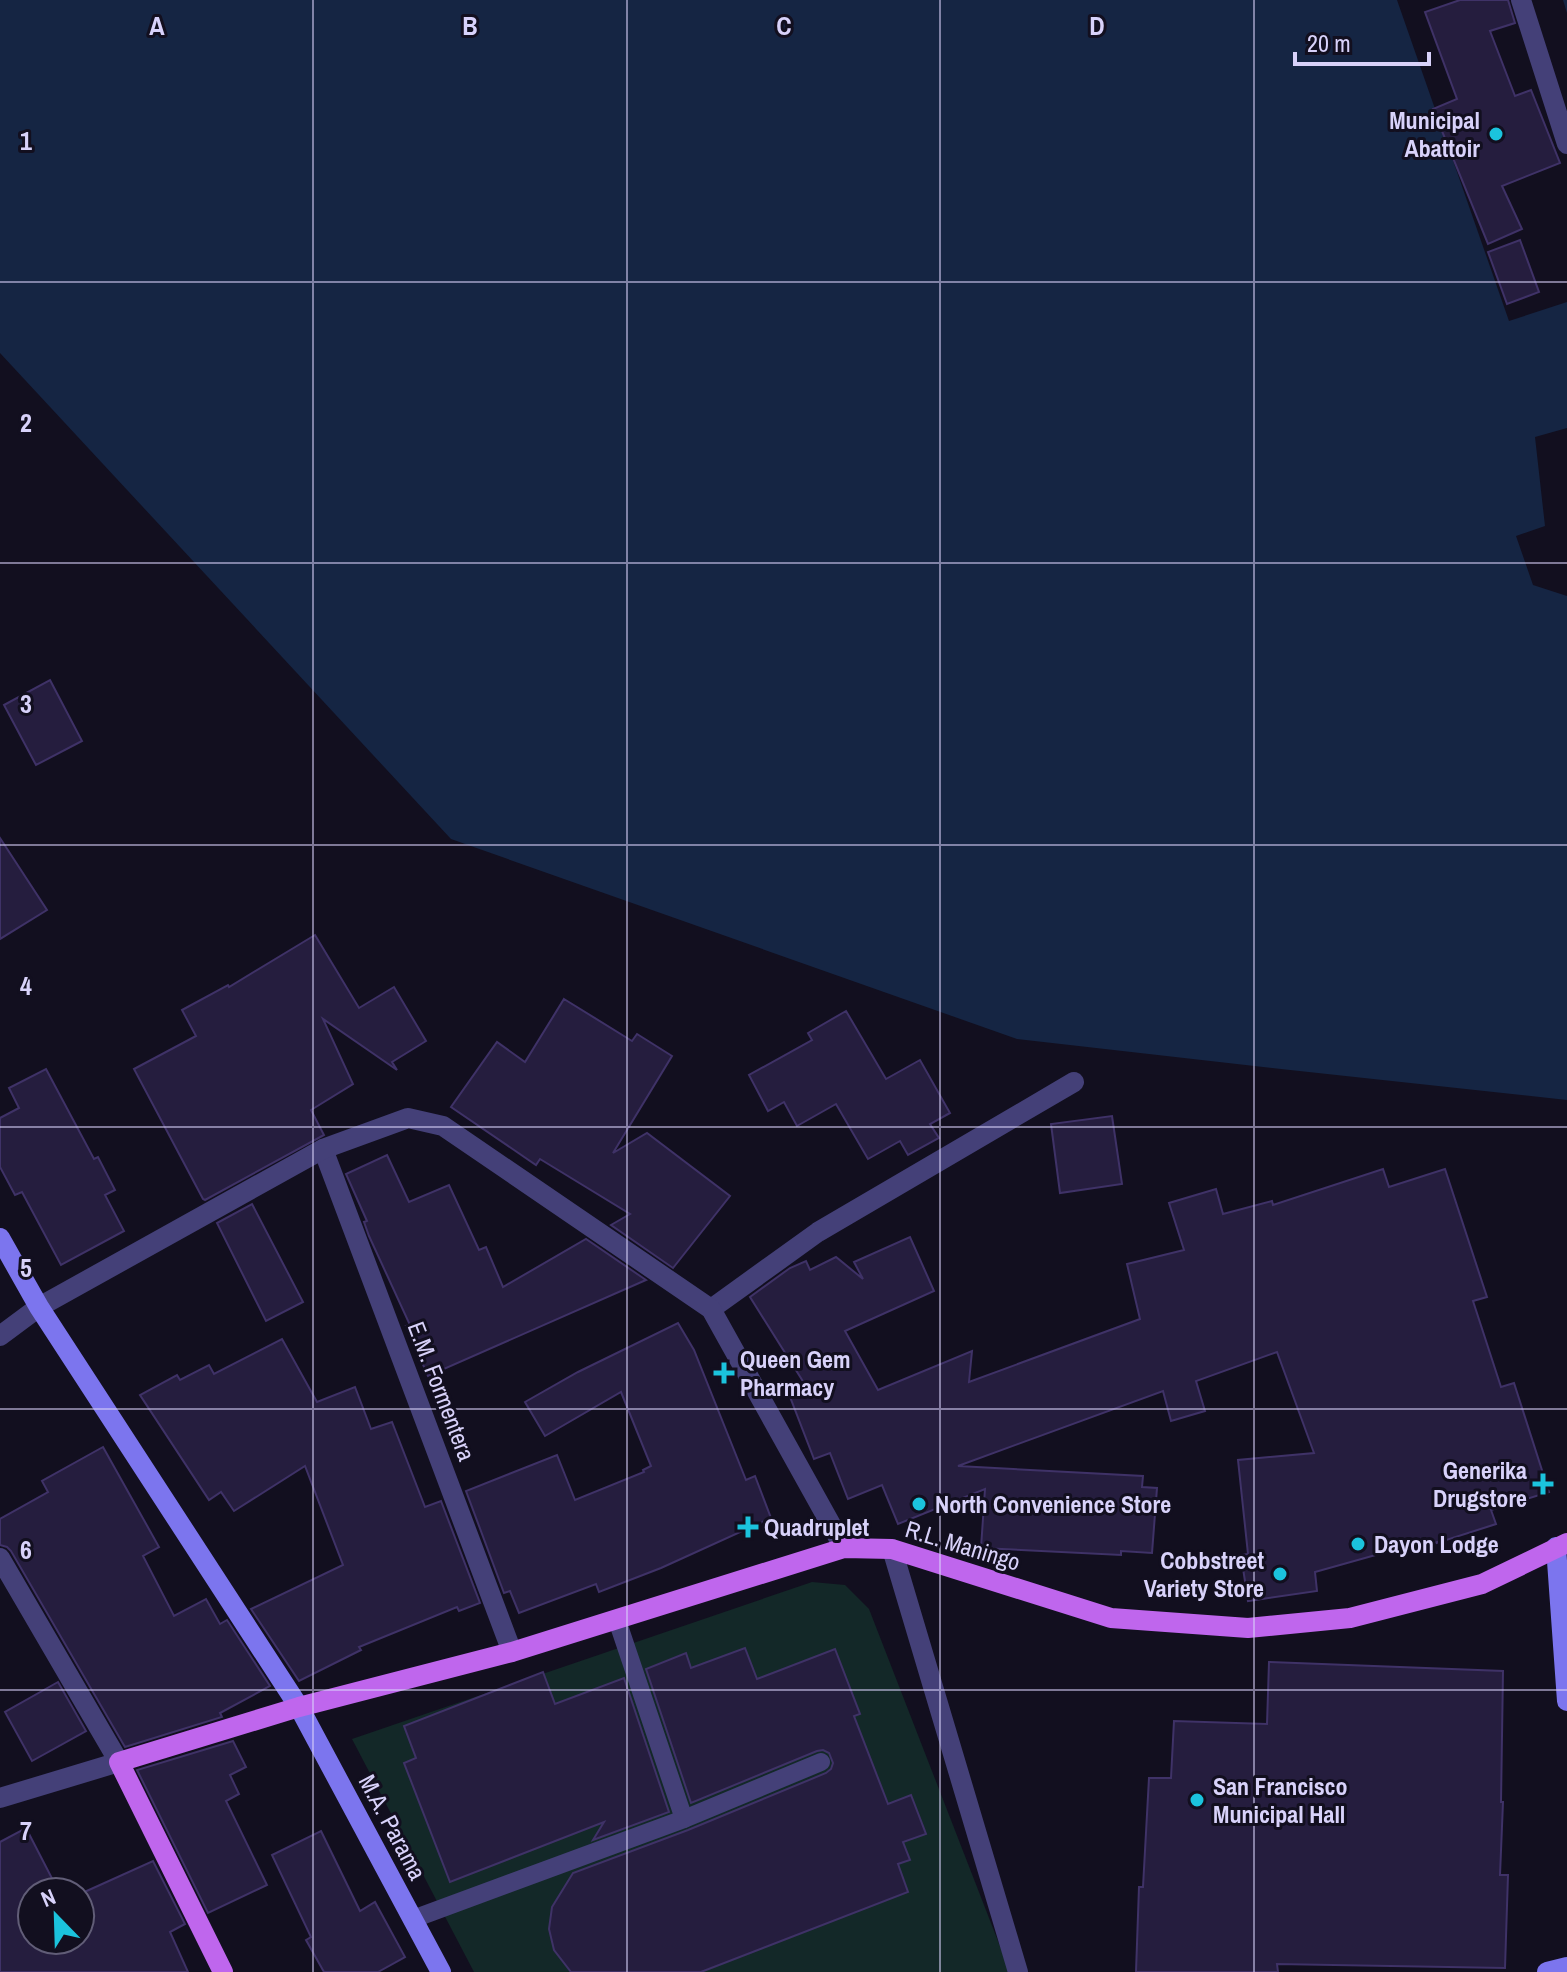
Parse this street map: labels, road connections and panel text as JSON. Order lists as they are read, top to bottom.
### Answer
{
  "streets": {
    "main road": ["R.L. Maningo", "M.A. Parama"],
    "street": ["E.M. Formentera"]
  },
  "crossings": [
    ["E.M. Formentera", "R.L. Maningo"],
    ["R.L. Maningo", "M.A. Parama"]
  ],
  "places": {
    "other": [
      "Municipal Abattoir",
      "North Convenience Store",
      "Dayon Lodge",
      "Cobbstreet Variety Store",
      "San Francisco Municipal Hall"
    ],
    "health": ["Queen Gem Pharmacy", "Generika Drugstore", "Quadruplet"]
  },
  "scale_bar": "20 m",
  "north": "top left",
  "grid": {
    "columns": [
      "A",
      "B",
      "C",
      "D"
    ],
    "rows": [
      "1",
      "2",
      "3",
      "4",
      "5",
      "6",
      "7"
    ]
  }
}
